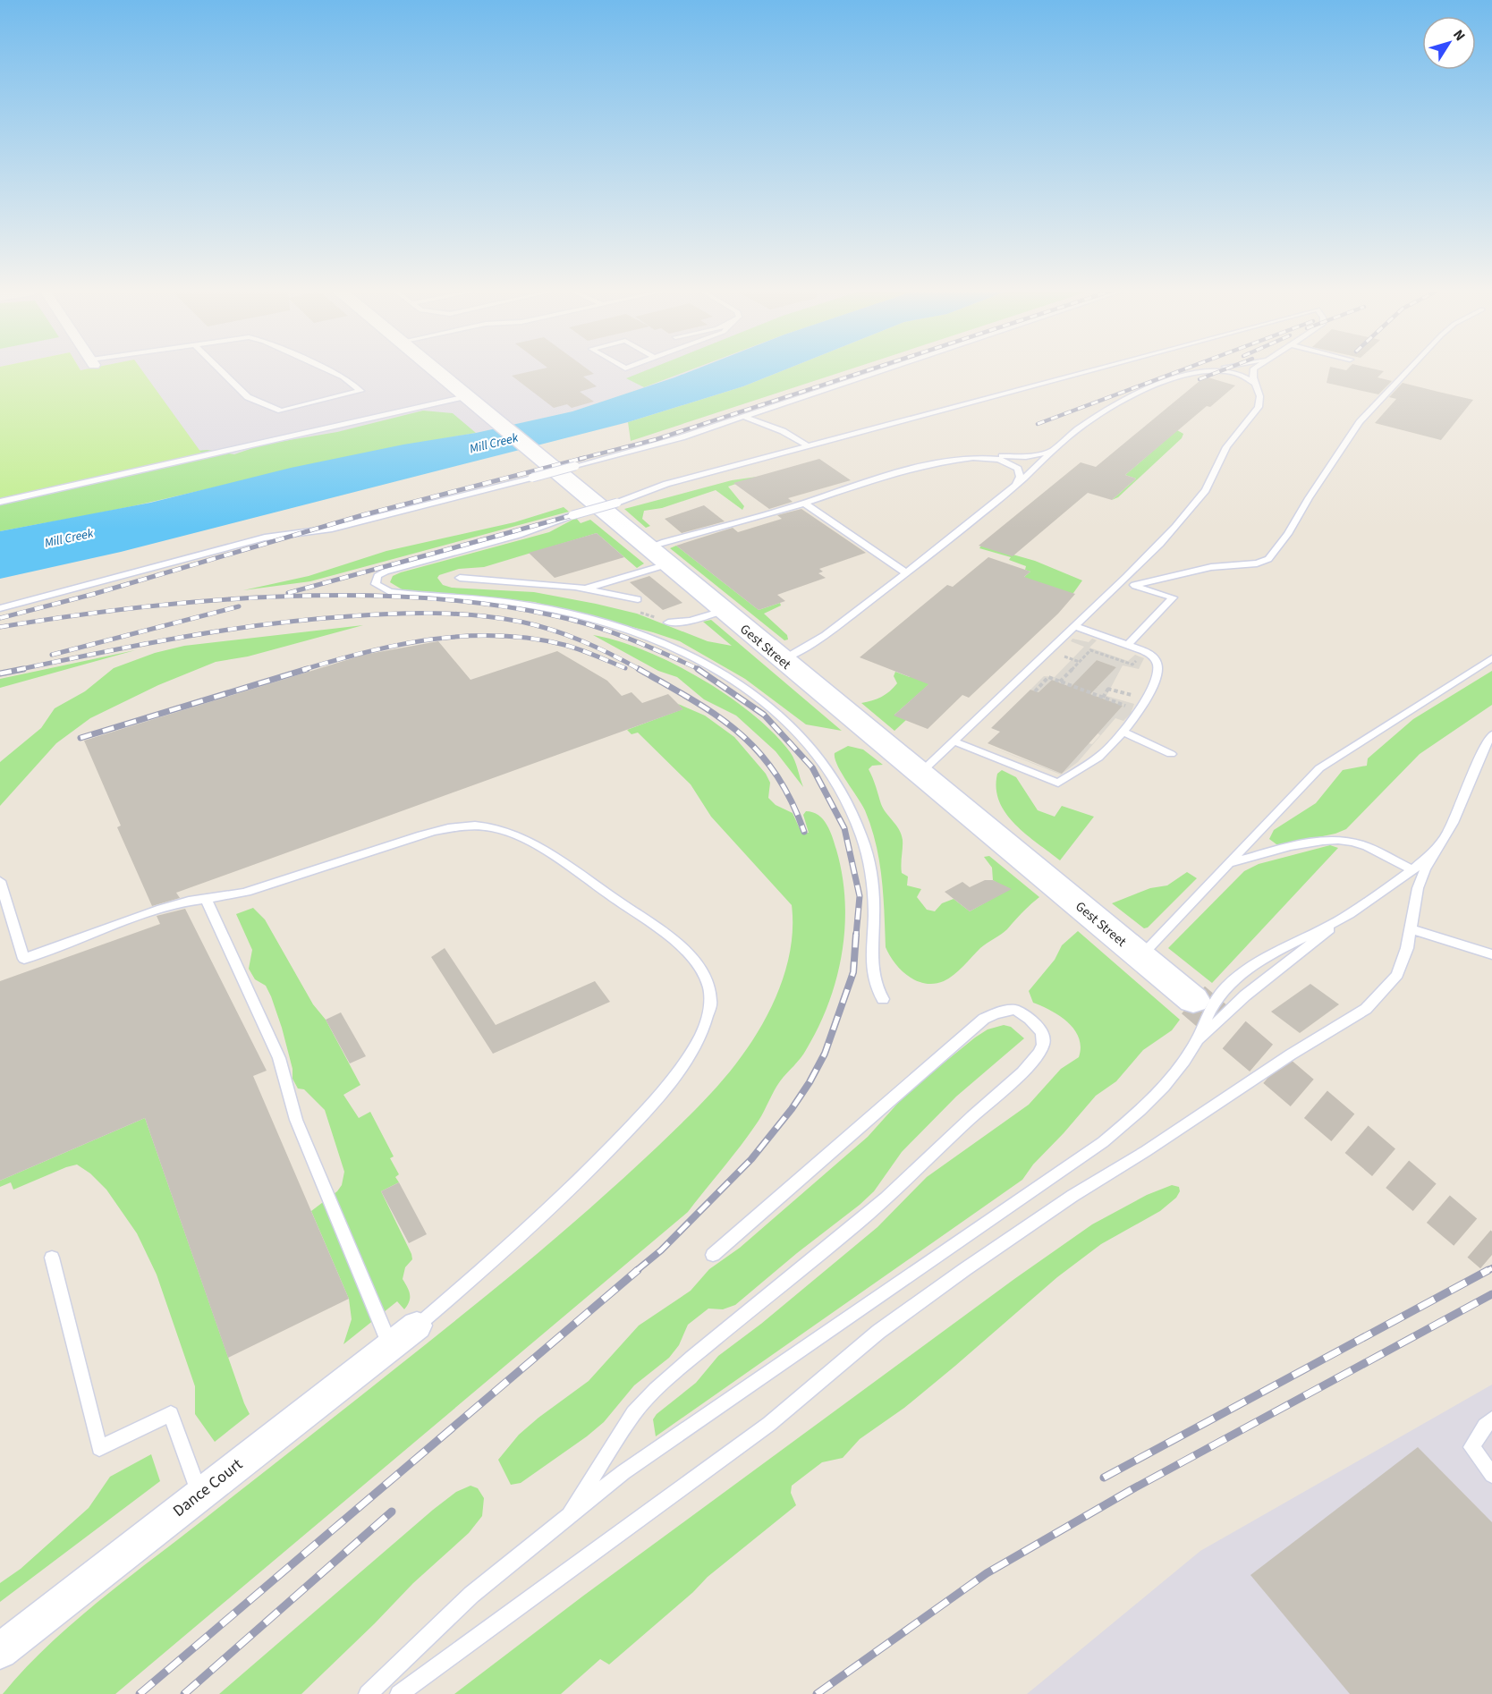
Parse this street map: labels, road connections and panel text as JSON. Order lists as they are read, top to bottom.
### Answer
{
  "streets": {
    "street": ["Gest Street", "Dance Court"]
  },
  "water": ["Mill Creek"],
  "north": "top right"
}
